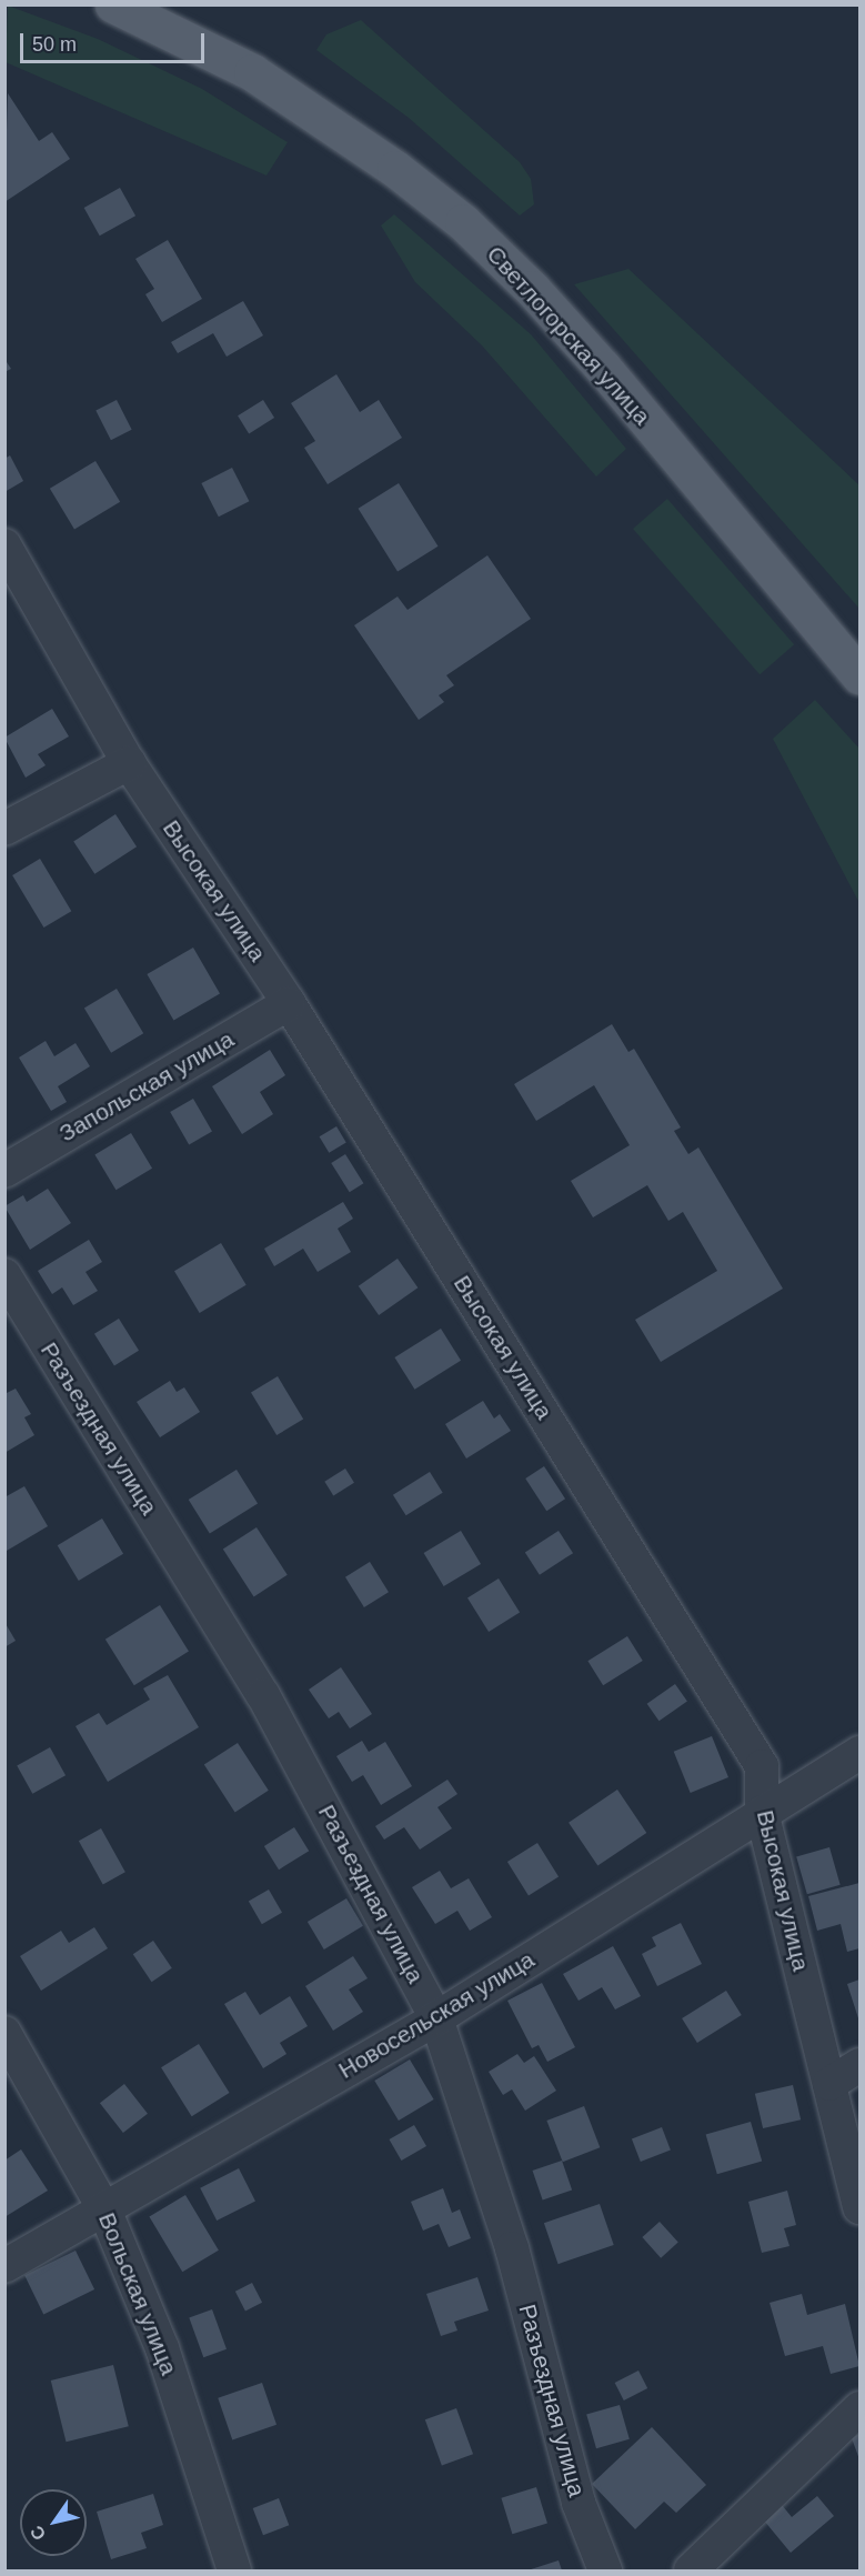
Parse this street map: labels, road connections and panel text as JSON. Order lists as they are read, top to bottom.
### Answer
{
  "streets": {
    "main road": ["Светлогорская улица"],
    "street": [
      "Высокая улица",
      "Запольская улица",
      "Разъездная улица",
      "Новосельская улица",
      "Вольская улица"
    ]
  },
  "crossings": [
    ["Высокая улица", "Запольская улица"],
    ["Высокая улица", "Новосельская улица"],
    ["Разъездная улица", "Новосельская улица"],
    ["Новосельская улица", "Вольская улица"]
  ],
  "scale_bar": "50 m",
  "north": "bottom left"
}
